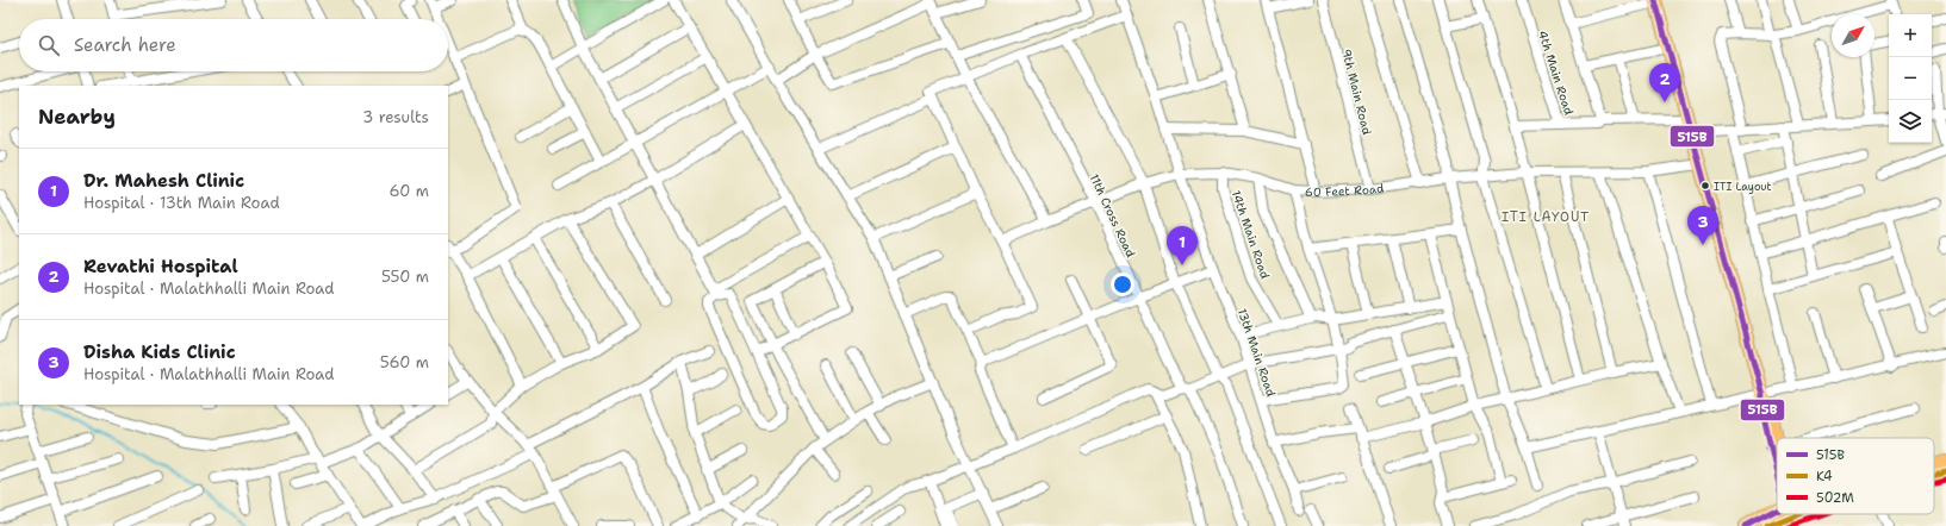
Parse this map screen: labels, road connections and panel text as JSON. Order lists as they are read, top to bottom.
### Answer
{
  "streets": {
    "street": [
      "4th Main Road",
      "9th Main Road",
      "60 Feet Road",
      "11th Cross Road",
      "14th Main Road",
      "13th Main Road"
    ]
  },
  "crossings": [
    ["9th Main Road", "60 Feet Road"],
    ["60 Feet Road", "11th Cross Road"],
    ["60 Feet Road", "14th Main Road"],
    ["60 Feet Road", "13th Main Road"]
  ],
  "districts": ["ITI LAYOUT"],
  "places": ["ITI Layout"],
  "lines": ["transit line 515B", "transit line K4", "transit line 502M"],
  "legend": ["515B", "K4", "502M"],
  "north": "top right",
  "page": {
    "map_buttons": ["+", "−"],
    "search": "Search here",
    "pins": ["2", "3", "1"],
    "heading": ["Nearby", "3 results"],
    "list": [
      {
        "mark": "1",
        "name": "Dr. Mahesh Clinic",
        "note": "Hospital · 13th Main Road",
        "value": "60 m"
      },
      {
        "mark": "2",
        "name": "Revathi Hospital",
        "note": "Hospital · Malathhalli Main Road",
        "value": "550 m"
      },
      {
        "mark": "3",
        "name": "Disha Kids Clinic",
        "note": "Hospital · Malathhalli Main Road",
        "value": "560 m"
      }
    ]
  }
}
